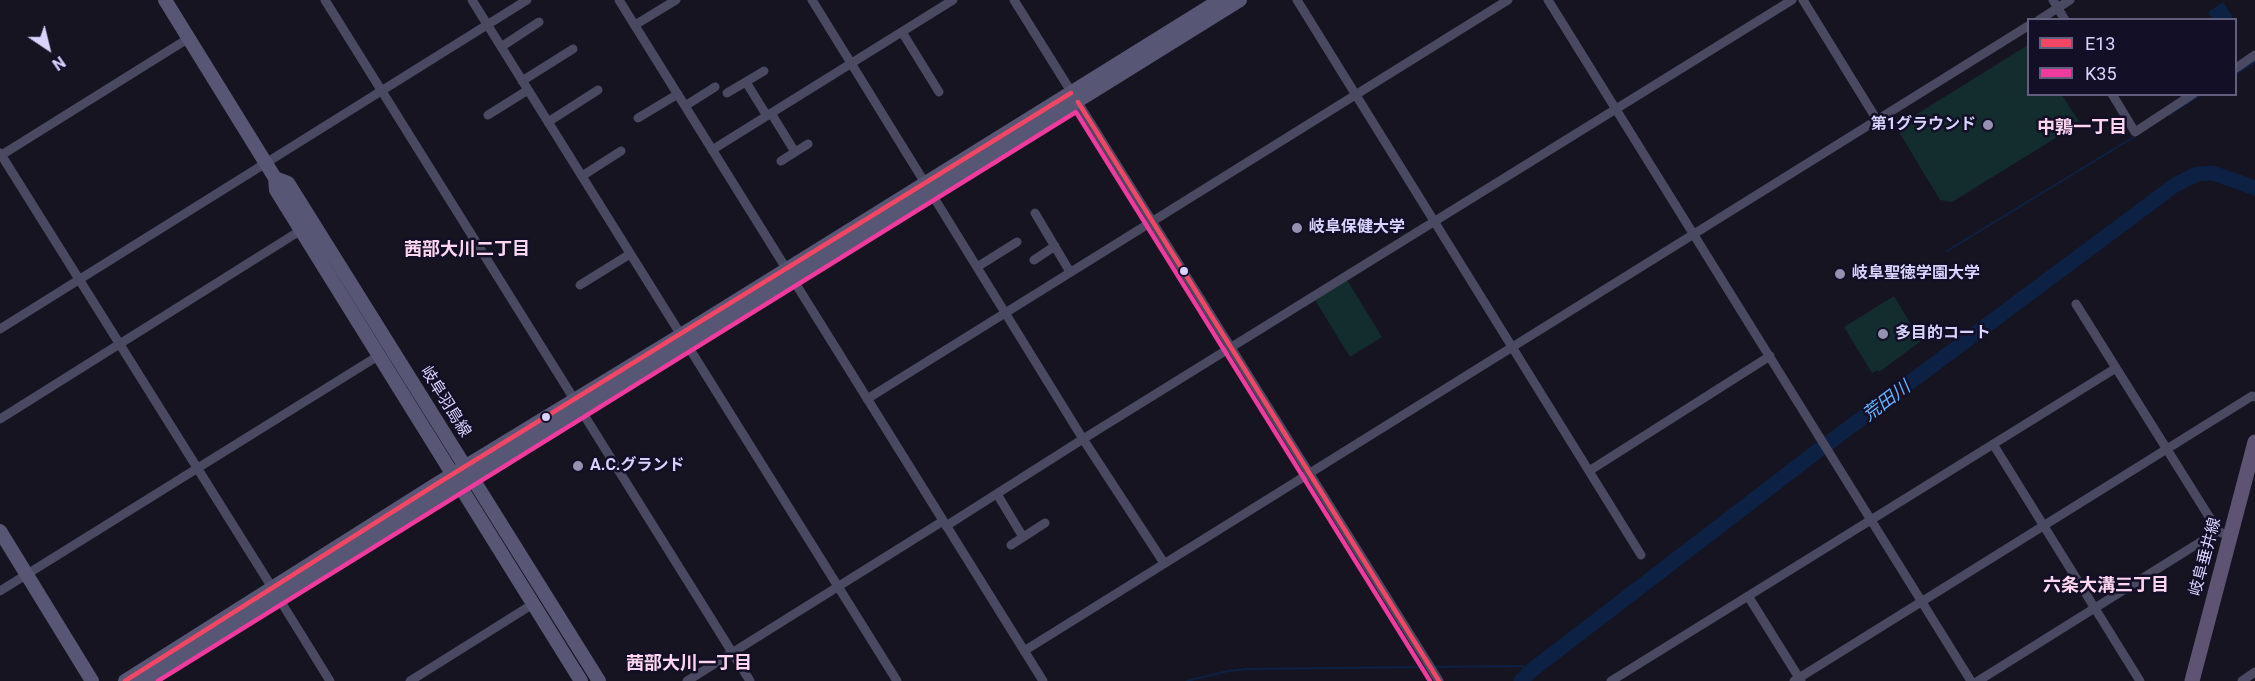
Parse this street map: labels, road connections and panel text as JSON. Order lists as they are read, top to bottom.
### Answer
{
  "streets": {
    "main road": ["岐阜垂井線"],
    "street": ["岐阜羽島線"]
  },
  "districts": [
    "中鶉一丁目",
    "茜部大川二丁目",
    "六条大溝三丁目",
    "茜部大川一丁目"
  ],
  "water": ["荒田川"],
  "places": [
    "第1グラウンド",
    "岐阜保健大学",
    "岐阜聖徳学園大学",
    "多目的コート",
    "A.C.グランド"
  ],
  "lines": ["transit line E13", "transit line K35"],
  "legend": ["E13", "K35"],
  "north": "bottom right"
}
